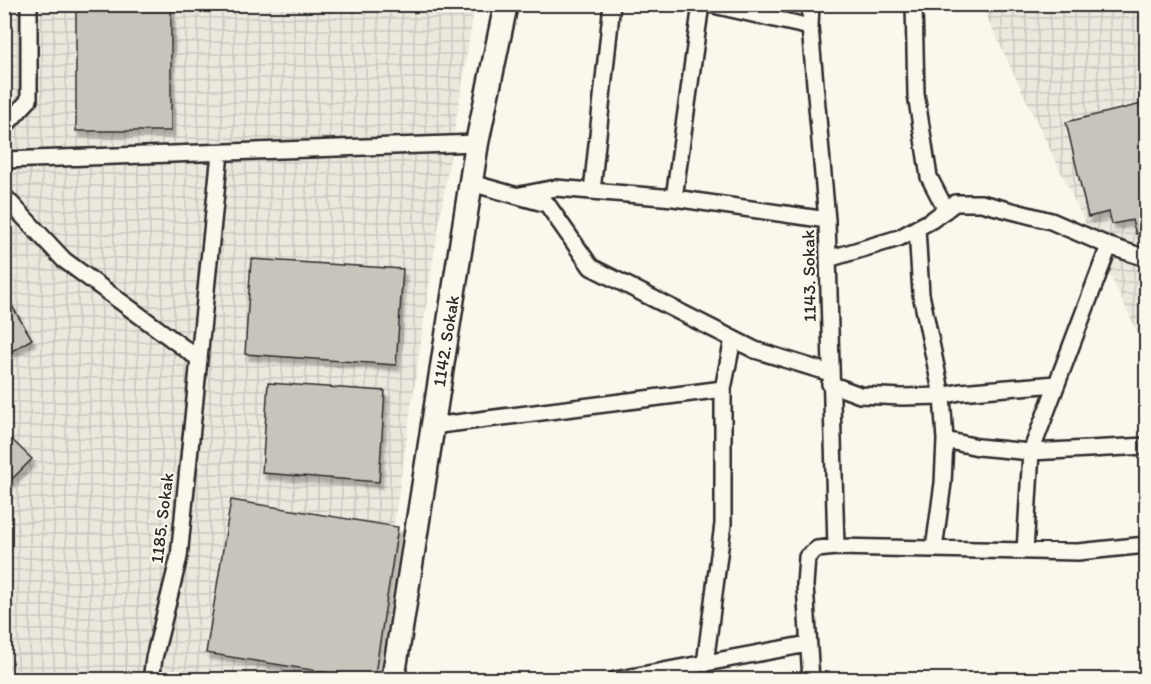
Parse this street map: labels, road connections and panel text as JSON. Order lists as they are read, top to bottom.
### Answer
{
  "streets": {
    "street": ["1143. Sokak", "1142. Sokak", "1185. Sokak"]
  }
}
